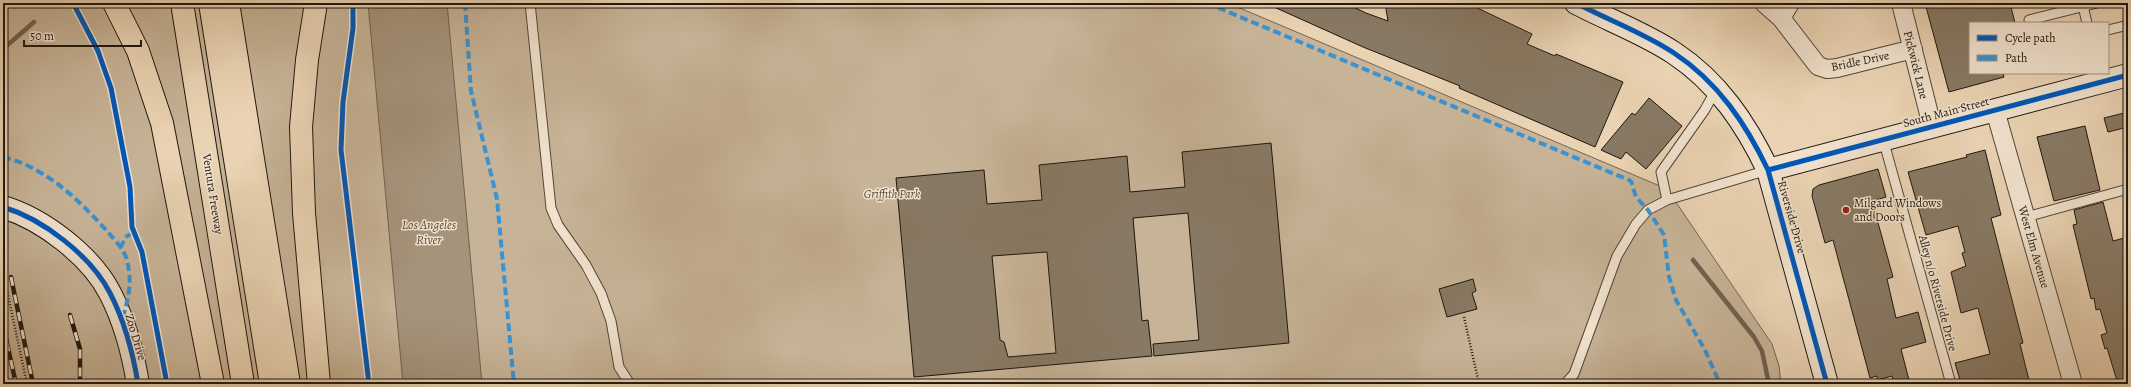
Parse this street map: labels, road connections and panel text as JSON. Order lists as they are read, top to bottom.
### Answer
{
  "streets": {
    "highway": ["Ventura Freeway"],
    "main road": ["South Main Street", "Riverside Drive", "Zoo Drive"],
    "street": ["Bridle Drive", "Pickwick Lane", "West Elm Avenue"],
    "lane": ["Alley n/o Riverside Drive"]
  },
  "crossings": [
    ["Bridle Drive", "Pickwick Lane"],
    ["Pickwick Lane", "South Main Street"],
    ["South Main Street", "Riverside Drive"],
    ["South Main Street", "West Elm Avenue"],
    ["South Main Street", "Alley n/o Riverside Drive"]
  ],
  "water": ["Los Angeles River"],
  "parks": ["Griffith Park"],
  "places": ["Milgard Windows and Doors"],
  "legend": ["Cycle path", "Path"],
  "scale_bar": "50 m"
}
